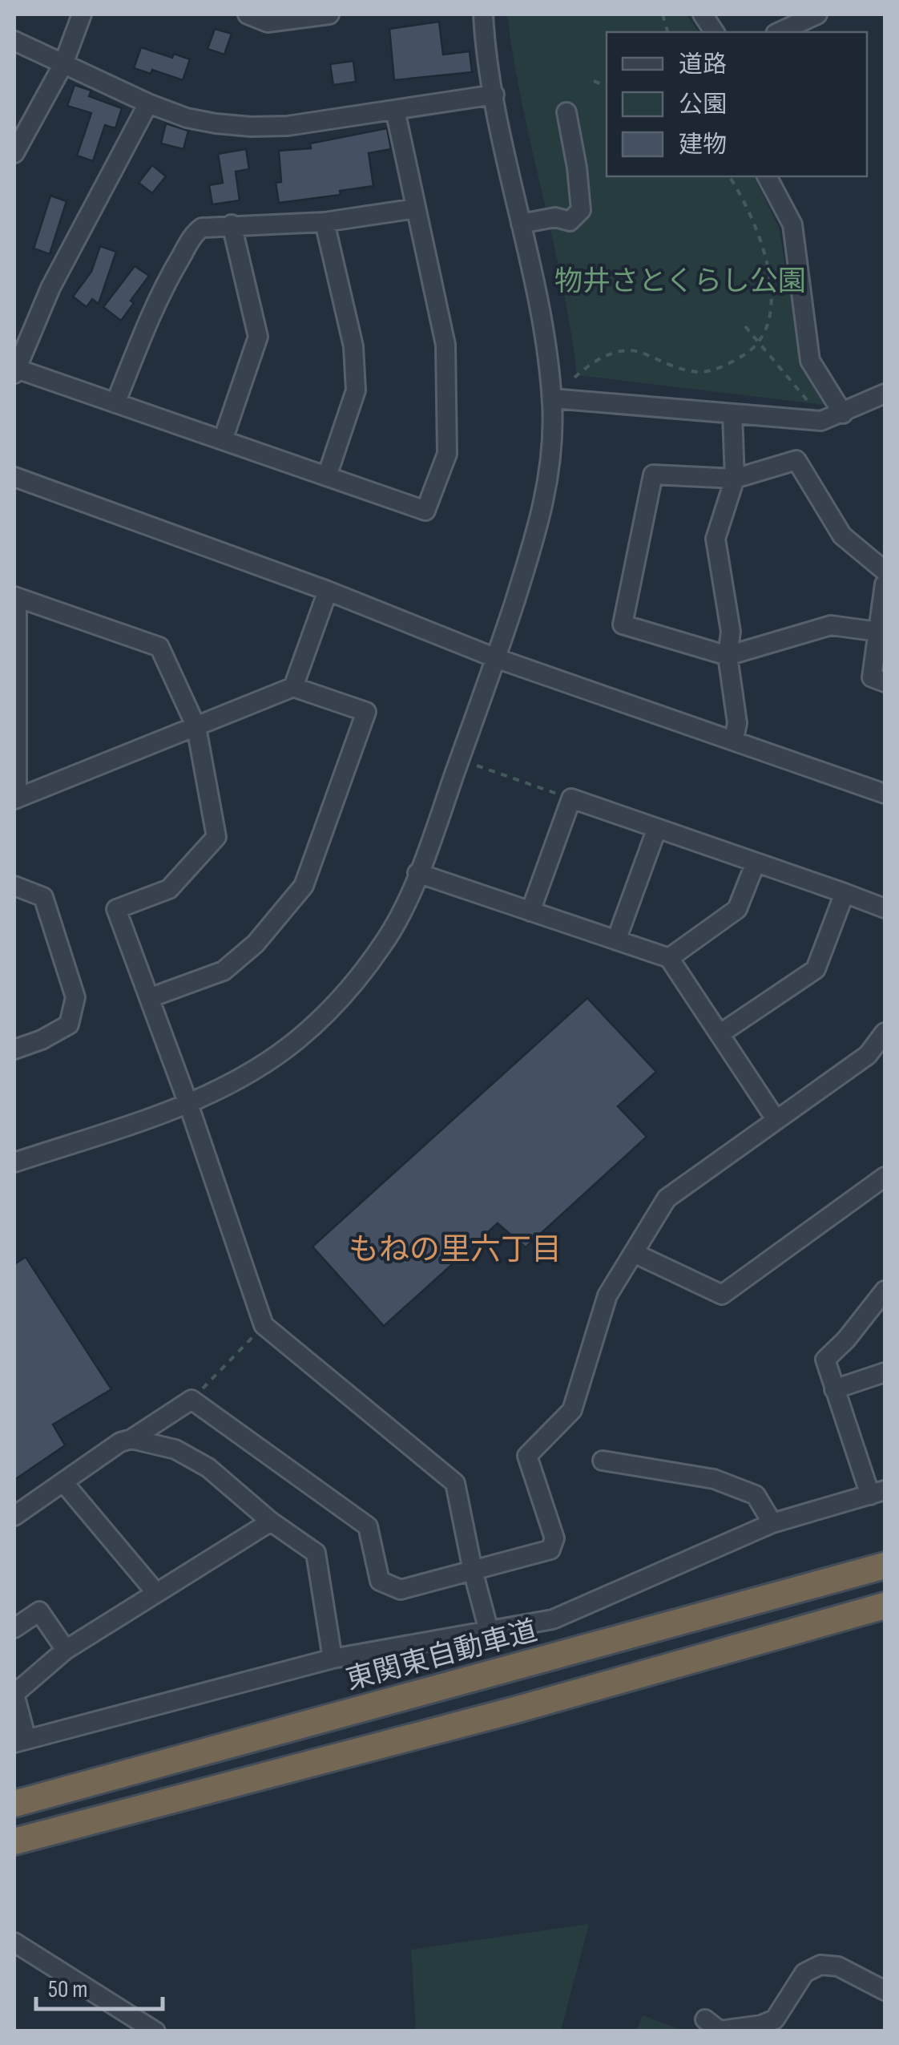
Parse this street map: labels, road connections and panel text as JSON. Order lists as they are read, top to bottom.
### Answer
{
  "streets": {
    "highway": ["東関東自動車道"]
  },
  "districts": ["もねの里六丁目"],
  "parks": ["物井さとくらし公園"],
  "legend": ["道路", "公園", "建物"],
  "scale_bar": "50 m"
}
